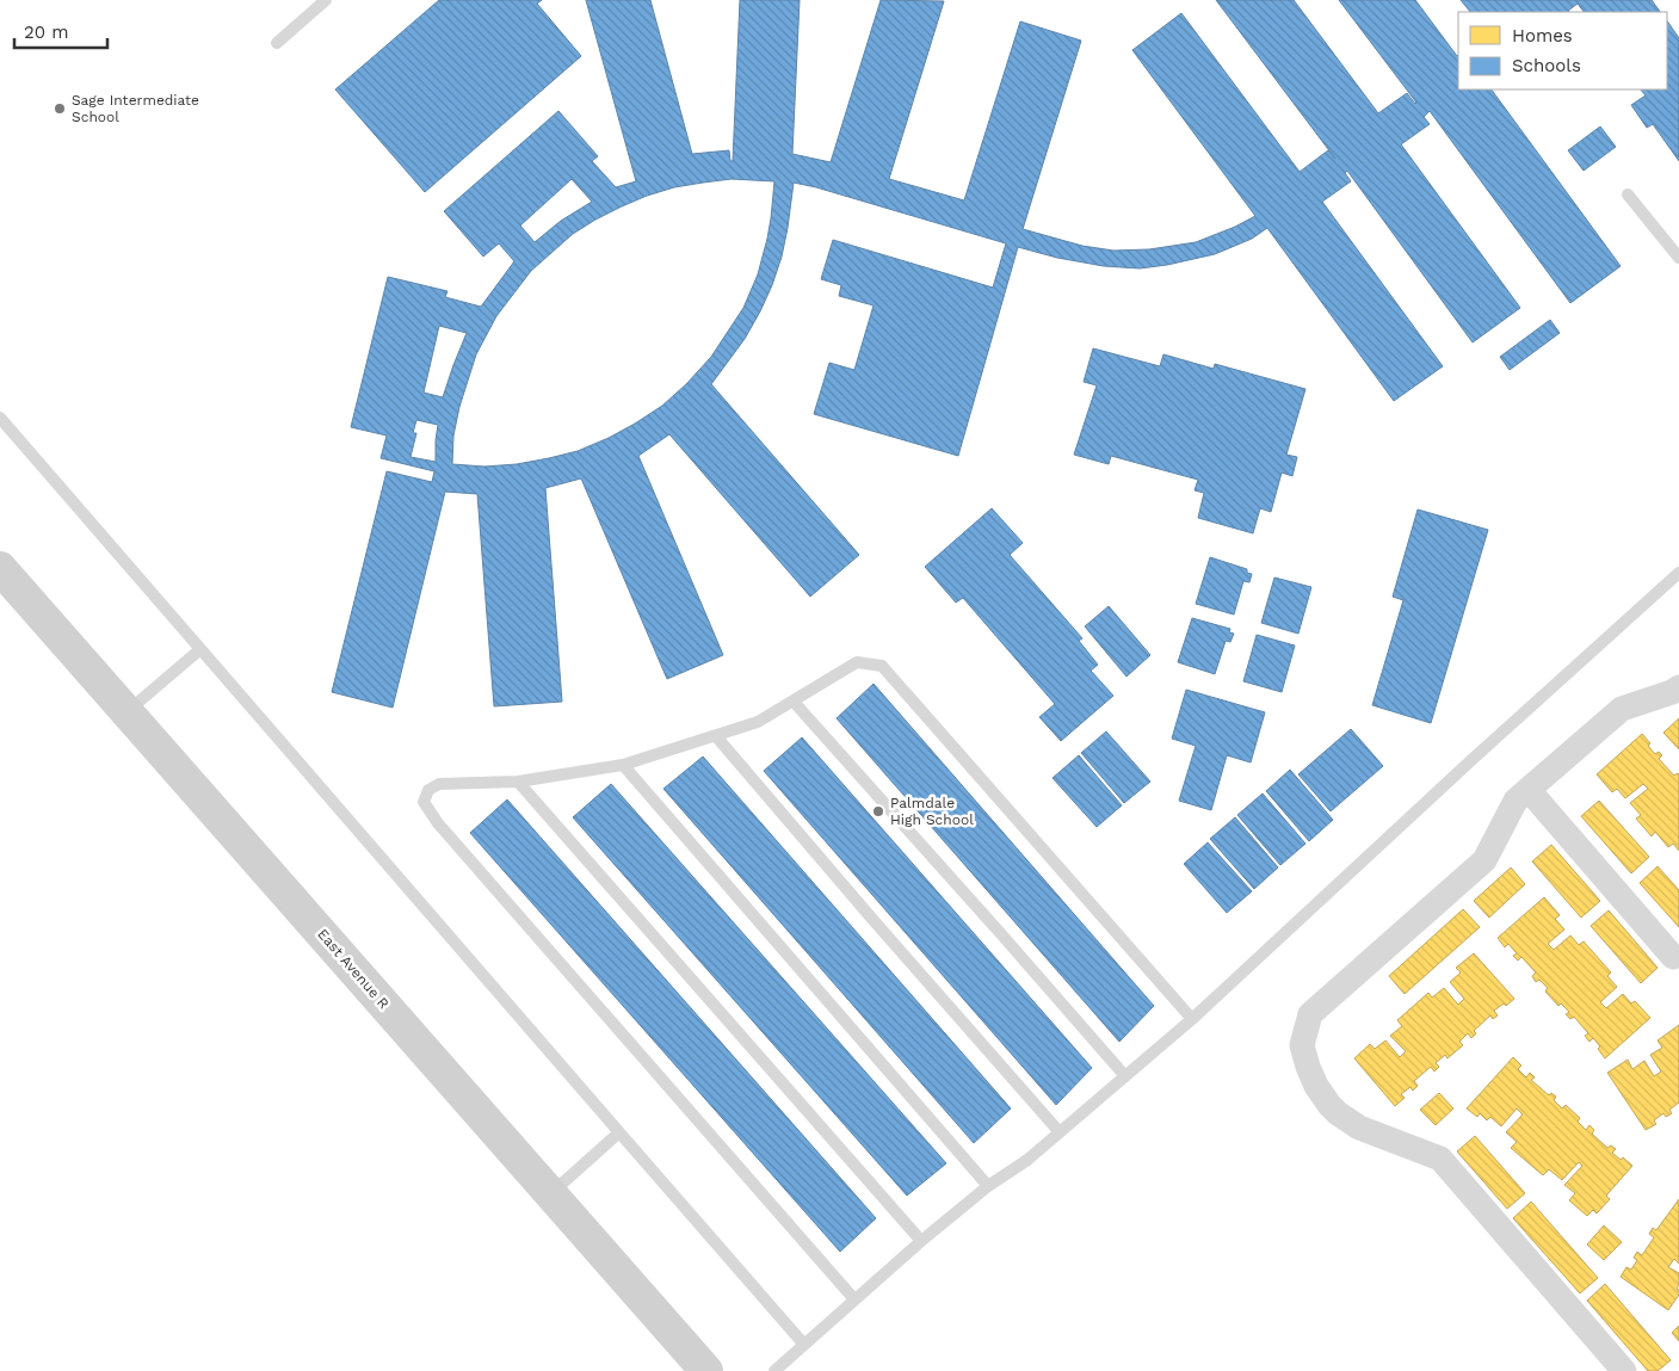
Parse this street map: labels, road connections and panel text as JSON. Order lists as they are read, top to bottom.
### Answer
{
  "streets": {
    "main road": ["East Avenue R"]
  },
  "places": ["Sage Intermediate School", "Palmdale High School"],
  "legend": ["Homes", "Schools"],
  "scale_bar": "20 m"
}
